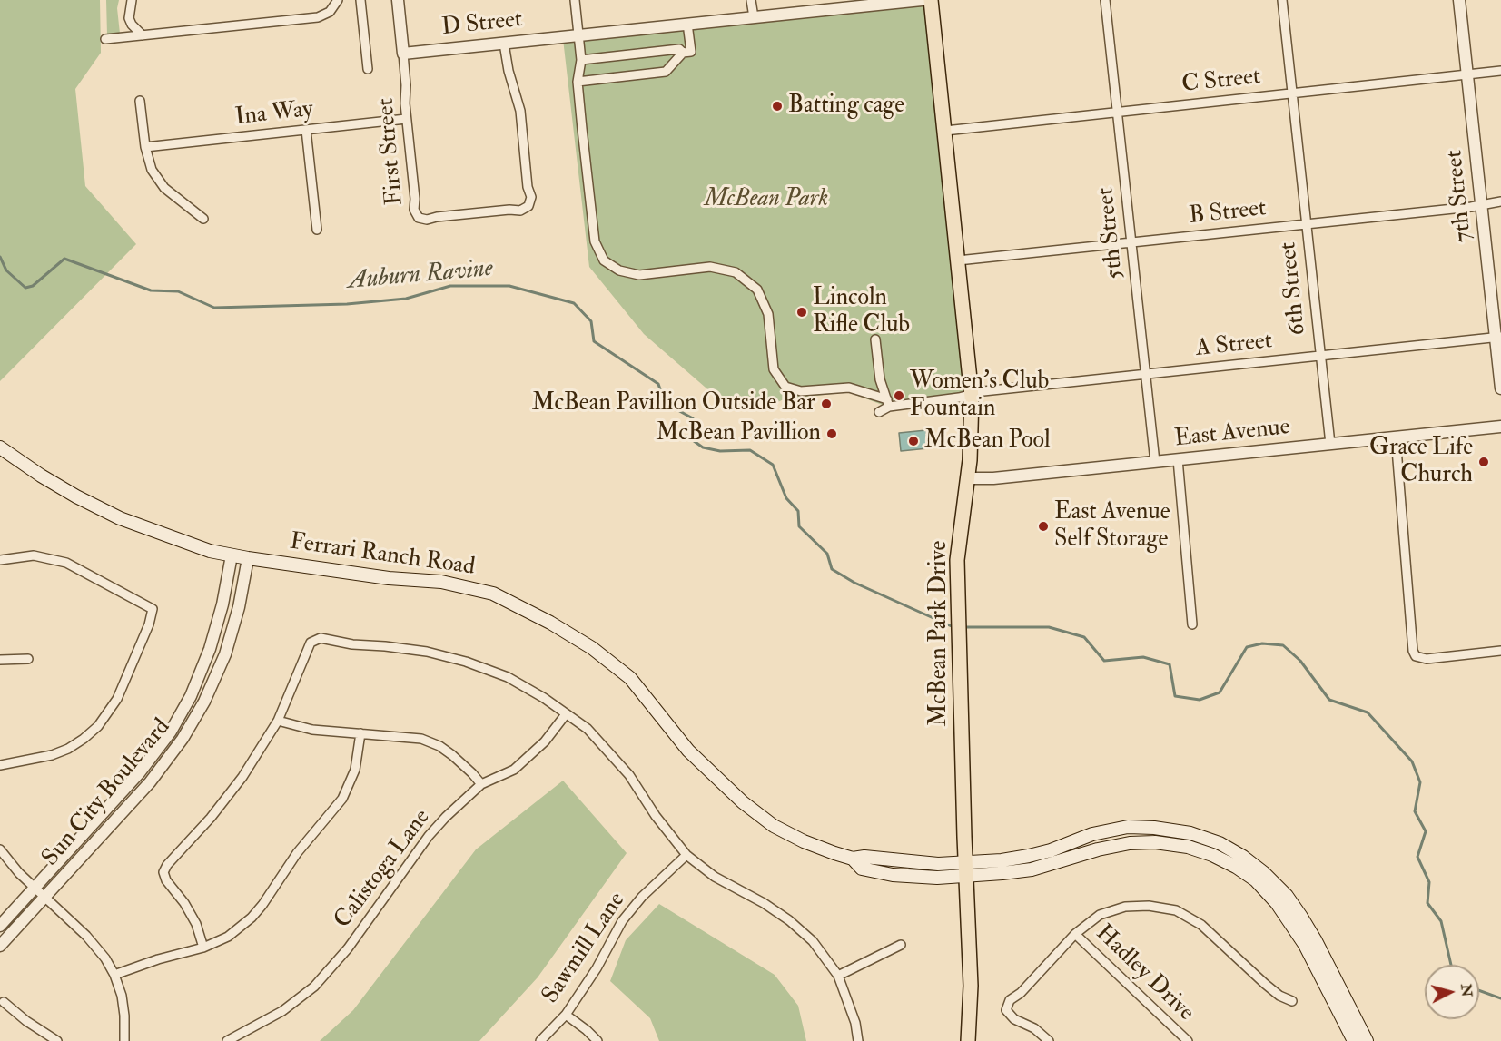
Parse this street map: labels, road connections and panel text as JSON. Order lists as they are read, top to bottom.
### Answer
{
  "streets": {
    "main road": ["Ferrari Ranch Road", "McBean Park Drive"],
    "street": [
      "D Street",
      "C Street",
      "Ina Way",
      "First Street",
      "7th Street",
      "B Street",
      "5th Street",
      "6th Street",
      "A Street",
      "East Avenue",
      "Sun City Boulevard",
      "Calistoga Lane",
      "Sawmill Lane",
      "Hadley Drive"
    ]
  },
  "crossings": [
    ["D Street", "First Street"],
    ["C Street", "7th Street"],
    ["C Street", "5th Street"],
    ["C Street", "6th Street"],
    ["C Street", "McBean Park Drive"],
    ["Ina Way", "First Street"],
    ["7th Street", "B Street"],
    ["7th Street", "A Street"],
    ["B Street", "5th Street"],
    ["B Street", "6th Street"],
    ["B Street", "McBean Park Drive"],
    ["5th Street", "A Street"],
    ["5th Street", "East Avenue"],
    ["6th Street", "A Street"],
    ["6th Street", "East Avenue"],
    ["A Street", "McBean Park Drive"],
    ["East Avenue", "McBean Park Drive"],
    ["Ferrari Ranch Road", "McBean Park Drive"],
    ["Ferrari Ranch Road", "Sun City Boulevard"]
  ],
  "water": ["Auburn Ravine"],
  "parks": ["McBean Park"],
  "places": [
    "Batting cage",
    "Lincoln Rifle Club",
    "Women's Club Fountain",
    "McBean Pavillion Outside Bar",
    "McBean Pavillion",
    "McBean Pool",
    "Grace Life Church",
    "East Avenue Self Storage"
  ],
  "north": "right"
}
